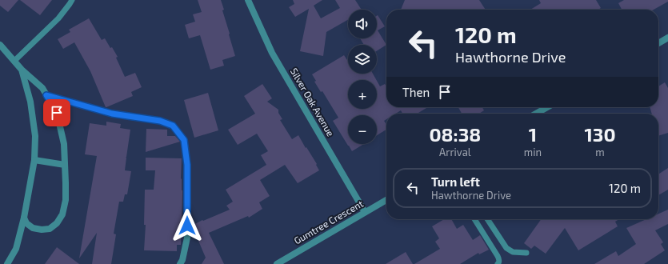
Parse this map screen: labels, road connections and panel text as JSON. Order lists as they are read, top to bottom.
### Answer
{
  "streets": {
    "street": ["Silver Oak Avenue", "Gumtree Crescent"]
  },
  "crossings": [
    ["Silver Oak Avenue", "Gumtree Crescent"]
  ],
  "page": {
    "map_buttons": ["+", "−"],
    "turn": ["120 m", "Hawthorne Drive"],
    "then": "Then",
    "eta": [
      "08:38",
      "Arrival",
      "1",
      "min",
      "130",
      "m"
    ],
    "list": [
      {
        "name": "Turn left",
        "note": "Hawthorne Drive",
        "value": "120 m"
      }
    ]
  }
}
